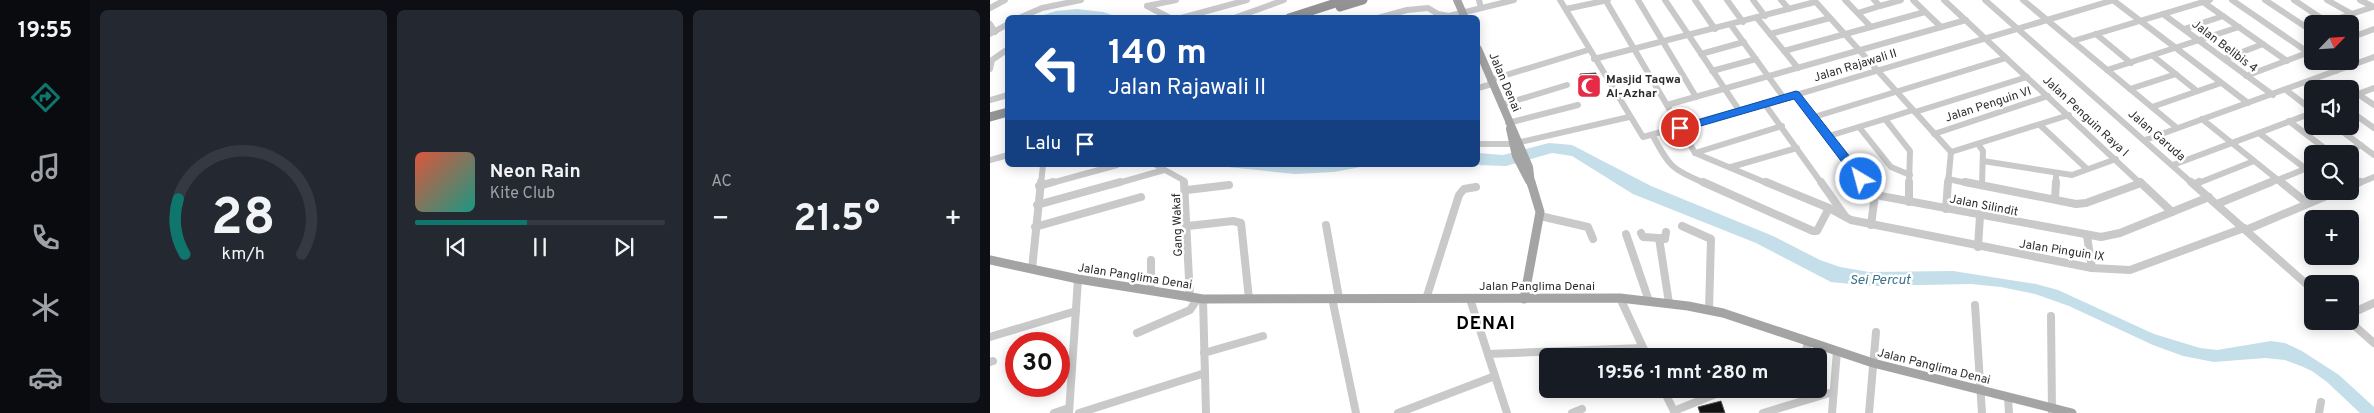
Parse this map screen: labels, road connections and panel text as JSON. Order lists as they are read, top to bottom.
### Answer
{
  "streets": {
    "main road": ["Jalan Denai", "Jalan Panglima Denai"],
    "street": [
      "Jalan Belibis 4",
      "Jalan Rajawali II",
      "Jalan Penguin VI",
      "Jalan Penguin Raya I",
      "Jalan Garuda",
      "Jalan Silindit",
      "Gang Wakaf",
      "Jalan Pinguin IX"
    ]
  },
  "crossings": [
    ["Jalan Rajawali II", "Jalan Penguin Raya I"],
    ["Jalan Rajawali II", "Jalan Garuda"],
    ["Jalan Denai", "Jalan Panglima Denai"],
    ["Jalan Penguin VI", "Jalan Penguin Raya I"],
    ["Jalan Penguin Raya I", "Jalan Silindit"],
    ["Jalan Garuda", "Jalan Silindit"],
    ["Jalan Garuda", "Jalan Pinguin IX"],
    ["Gang Wakaf", "Jalan Panglima Denai"]
  ],
  "districts": ["DENAI"],
  "water": ["Sei Percut"],
  "places": {
    "mosque": ["Masjid Taqwa Al-Azhar"]
  },
  "north": "top right",
  "page": {
    "tabs": "19:55",
    "tile": "AC",
    "map_buttons": ["+", "−"],
    "turn": ["140 m", "Jalan Rajawali II"],
    "then": "Lalu",
    "song": ["Neon Rain", "Kite Club"],
    "heat": ["−", "21.5°", "+"],
    "limit": "30",
    "trip": "19:56 · 1 mnt · 280 m",
    "gauge": ["28", "km/h"]
  }
}
